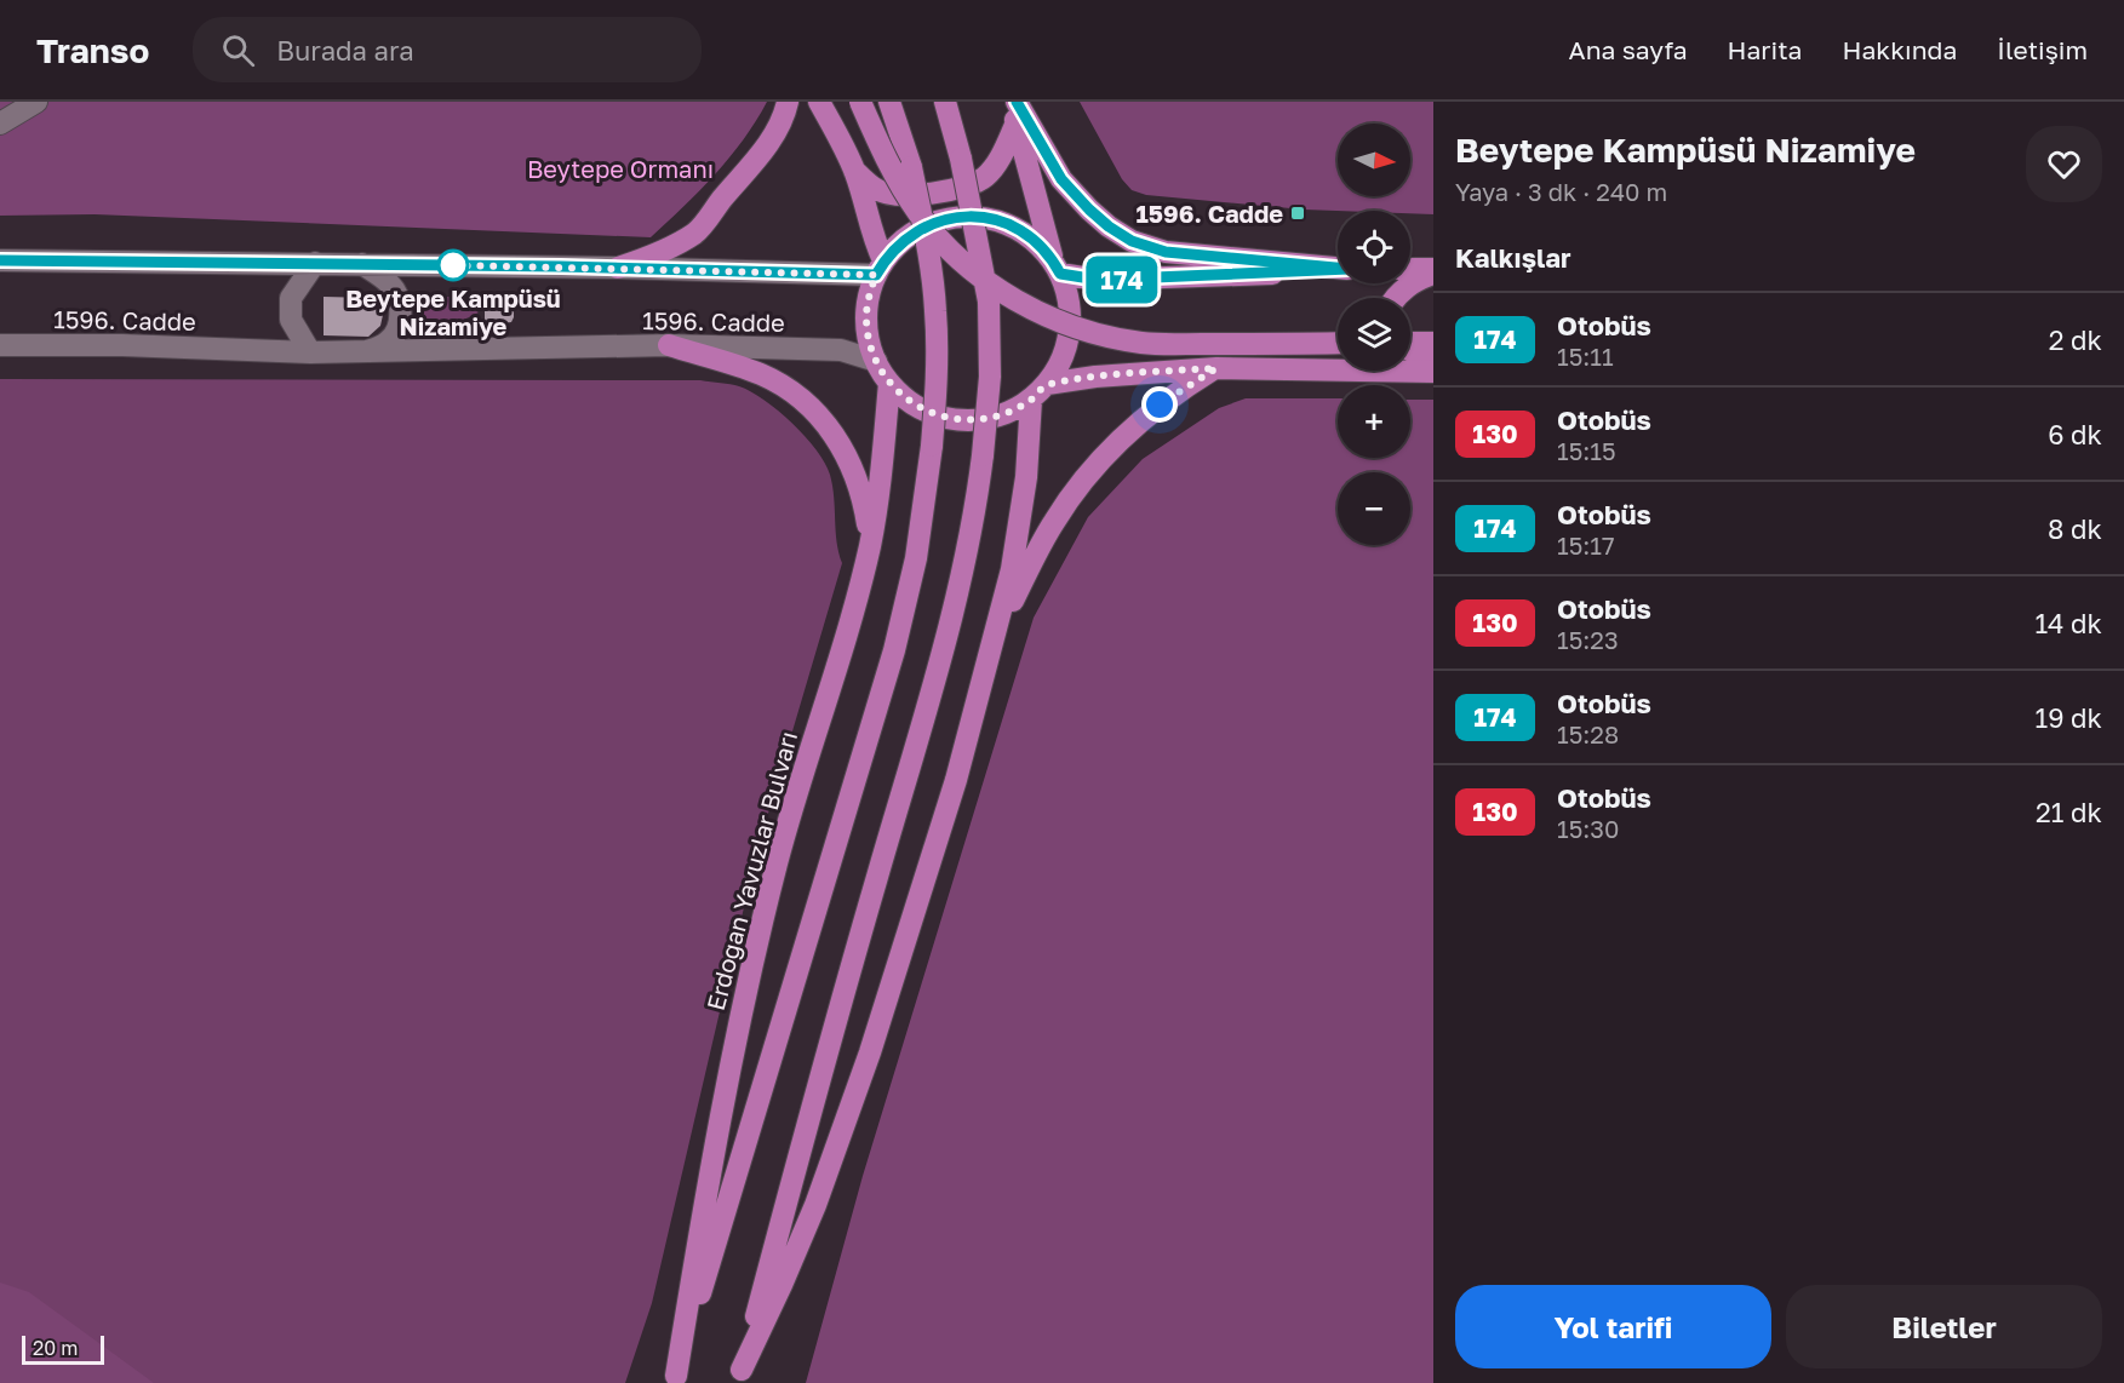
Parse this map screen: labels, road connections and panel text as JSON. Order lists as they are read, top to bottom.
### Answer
{
  "streets": {
    "main road": ["1596. Cadde", "Erdoğan Yavuzlar Bulvarı"]
  },
  "crossings": [
    ["1596. Cadde", "Erdoğan Yavuzlar Bulvarı"]
  ],
  "parks": ["Beytepe Ormanı"],
  "places": {
    "transit": ["1596. Cadde"],
    "other": ["Beytepe Kampüsü Nizamiye"]
  },
  "lines": ["bus line 174"],
  "scale_bar": "20 m",
  "north": "right",
  "page": {
    "header": "Transo",
    "search": "Burada ara",
    "nav": [
      "Ana sayfa",
      "Harita",
      "Hakkında",
      "İletişim"
    ],
    "on_map": "174",
    "heading": [
      ["Beytepe Kampüsü Nizamiye", "Yaya · 3 dk · 240 m"],
      "Kalkışlar"
    ],
    "map_buttons": ["+", "−"],
    "list": [
      {
        "mark": "174",
        "name": "Otobüs",
        "note": "15:11",
        "value": "2 dk"
      },
      {
        "mark": "130",
        "name": "Otobüs",
        "note": "15:15",
        "value": "6 dk"
      },
      {
        "mark": "174",
        "name": "Otobüs",
        "note": "15:17",
        "value": "8 dk"
      },
      {
        "mark": "130",
        "name": "Otobüs",
        "note": "15:23",
        "value": "14 dk"
      },
      {
        "mark": "174",
        "name": "Otobüs",
        "note": "15:28",
        "value": "19 dk"
      },
      {
        "mark": "130",
        "name": "Otobüs",
        "note": "15:30",
        "value": "21 dk"
      }
    ],
    "buttons": ["Yol tarifi", "Biletler"],
    "scale": "20 m"
  }
}
